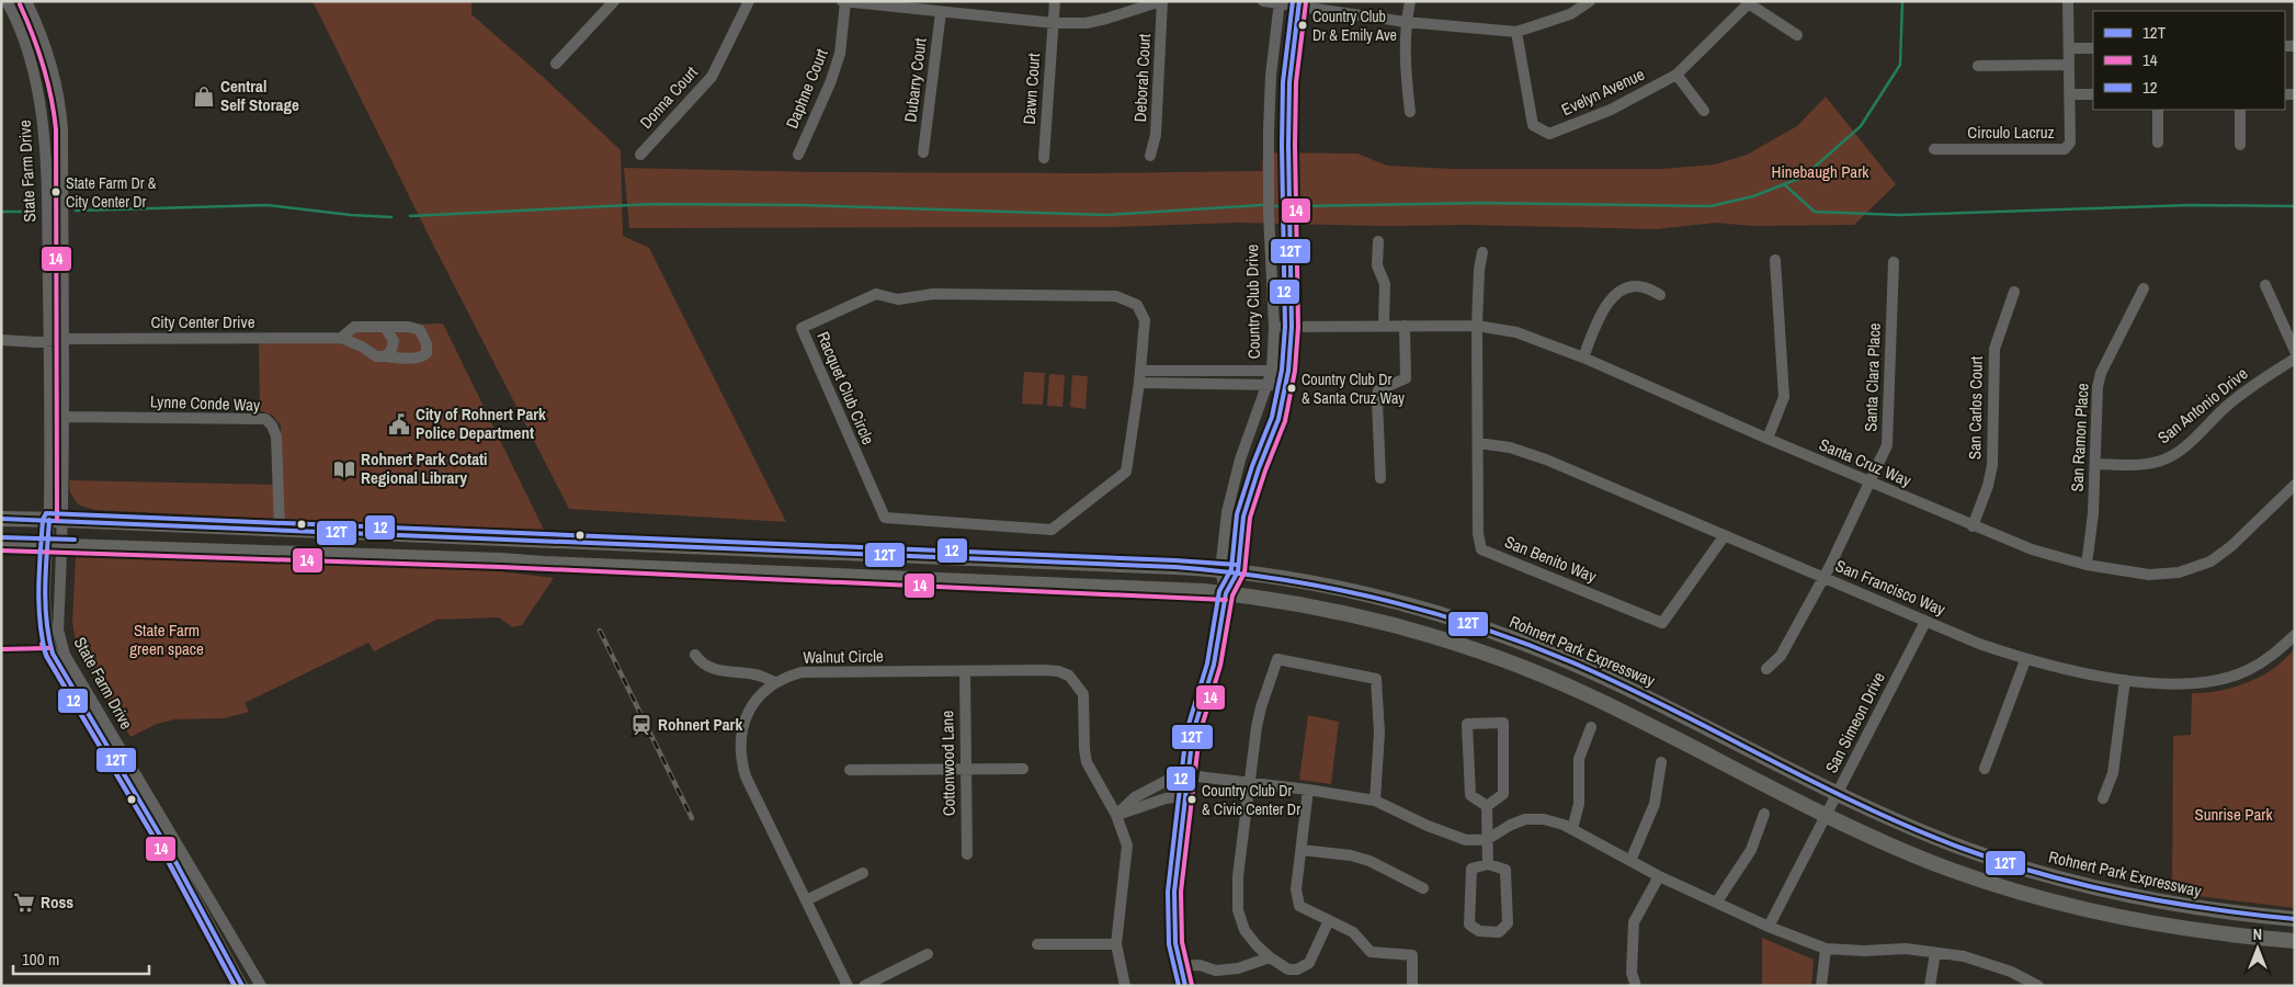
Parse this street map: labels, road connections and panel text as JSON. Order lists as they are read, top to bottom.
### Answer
{
  "streets": {
    "main road": ["Country Club Drive", "Rohnert Park Expressway"],
    "street": [
      "Deborah Court",
      "Dubarry Court",
      "Daphne Court",
      "Dawn Court",
      "Evelyn Avenue",
      "Donna Court",
      "Circulo Lacruz",
      "State Farm Drive",
      "City Center Drive",
      "Santa Clara Place",
      "Racquet Club Circle",
      "Lynne Conde Way",
      "San Antonio Drive",
      "San Carlos Court",
      "San Ramon Place",
      "Santa Cruz Way",
      "San Benito Way",
      "San Francisco Way",
      "Walnut Circle",
      "San Simeon Drive",
      "Cottonwood Lane"
    ]
  },
  "crossings": [
    ["State Farm Drive", "City Center Drive"],
    ["State Farm Drive", "Lynne Conde Way"],
    ["State Farm Drive", "Rohnert Park Expressway"],
    ["Country Club Drive", "Santa Cruz Way"],
    ["Country Club Drive", "Rohnert Park Expressway"],
    ["Santa Clara Place", "Santa Cruz Way"],
    ["Santa Clara Place", "San Francisco Way"],
    ["Lynne Conde Way", "Rohnert Park Expressway"],
    ["San Antonio Drive", "San Ramon Place"],
    ["San Carlos Court", "Santa Cruz Way"],
    ["San Ramon Place", "Santa Cruz Way"],
    ["Santa Cruz Way", "San Benito Way"],
    ["San Benito Way", "San Francisco Way"],
    ["San Francisco Way", "San Simeon Drive"],
    ["Rohnert Park Expressway", "San Simeon Drive"],
    ["Walnut Circle", "Cottonwood Lane"]
  ],
  "parks": ["Hinebaugh Park", "State Farm green space", "Sunrise Park"],
  "places": {
    "other": [
      "Country Club Dr & Emily Ave",
      "State Farm Dr & City Center Dr",
      "Country Club Dr & Santa Cruz Way",
      "Country Club Dr & Civic Center Dr"
    ],
    "shop": ["Central Self Storage"],
    "public building": ["City of Rohnert Park Police Department"],
    "library": ["Rohnert Park Cotati Regional Library"],
    "station": ["Rohnert Park"],
    "supermarket": ["Ross"]
  },
  "lines": ["transit line 12T", "transit line 12", "transit line 14"],
  "legend": ["12T", "14", "12"],
  "scale_bar": "100 m",
  "north": "top"
}
